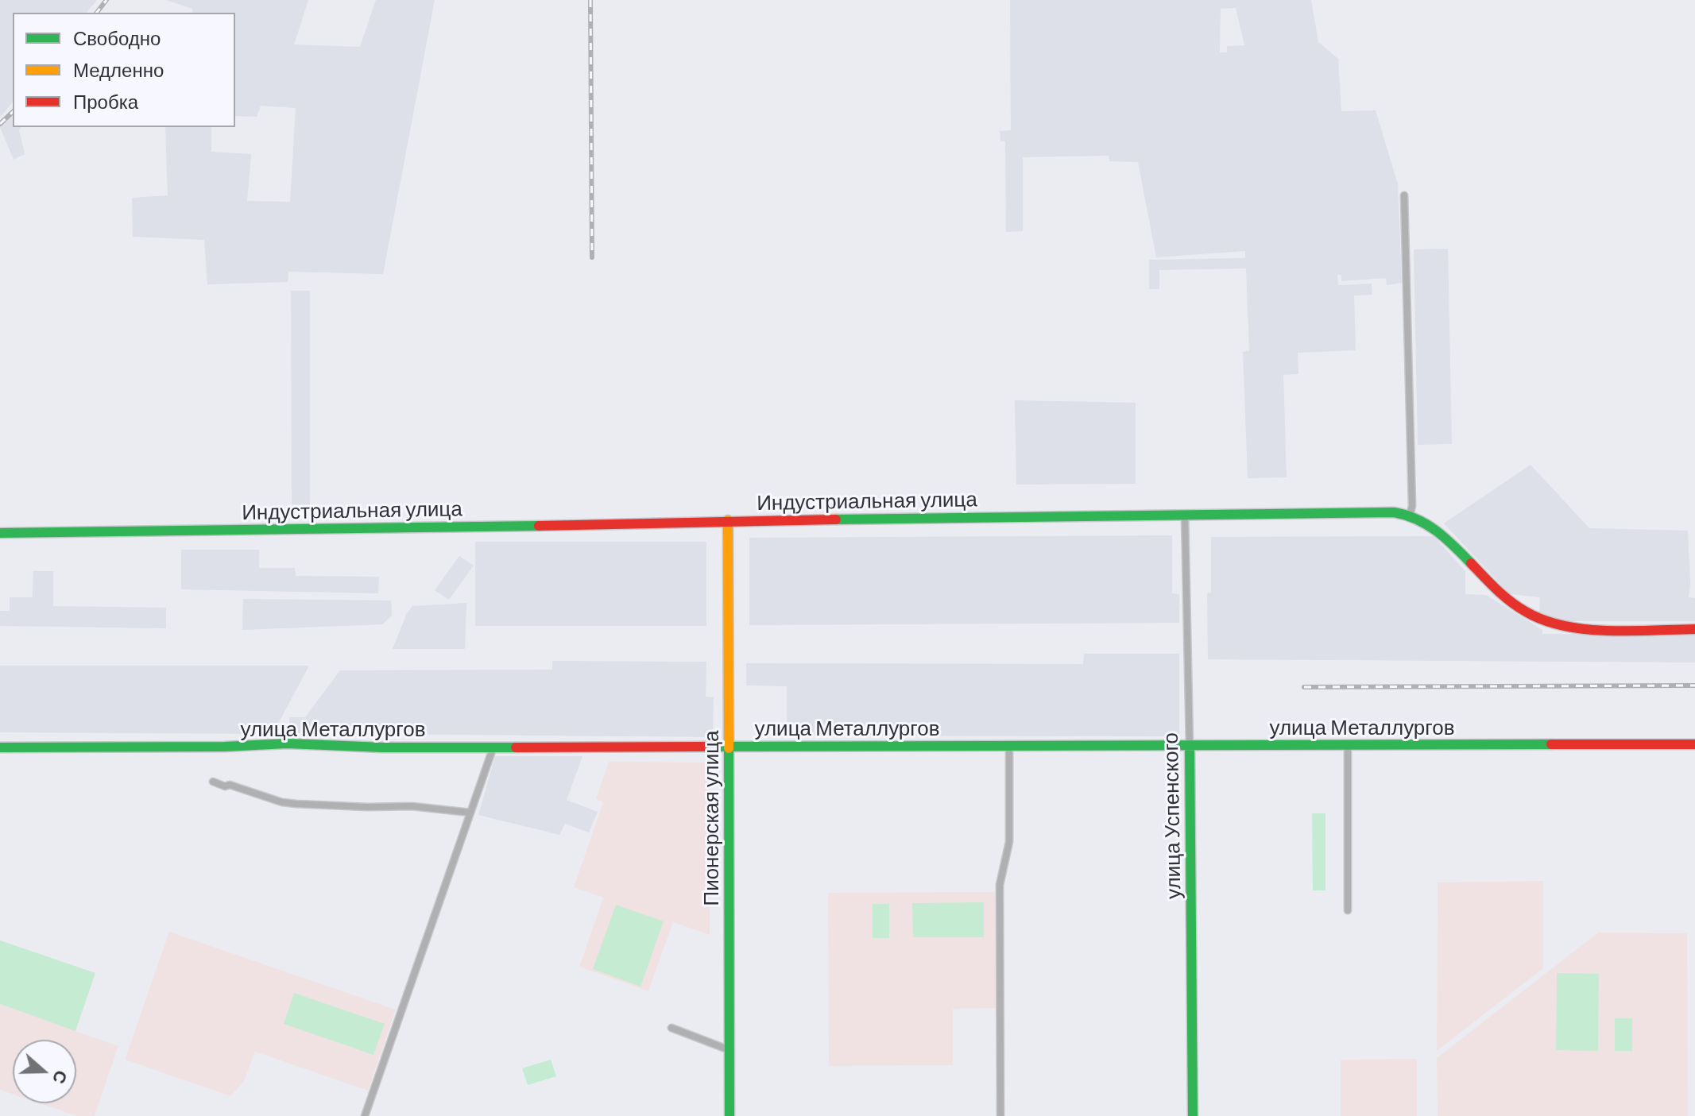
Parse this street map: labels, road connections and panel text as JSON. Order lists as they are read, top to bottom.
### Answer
{
  "streets": {
    "street": [
      "Индустриальная улица",
      "улица Металлургов",
      "улица Успенского",
      "Пионерская улица"
    ]
  },
  "crossings": [
    ["Индустриальная улица", "улица Успенского"],
    ["Индустриальная улица", "Пионерская улица"],
    ["улица Металлургов", "улица Успенского"],
    ["улица Металлургов", "Пионерская улица"]
  ],
  "legend": ["Свободно", "Медленно", "Пробка"],
  "north": "right"
}
